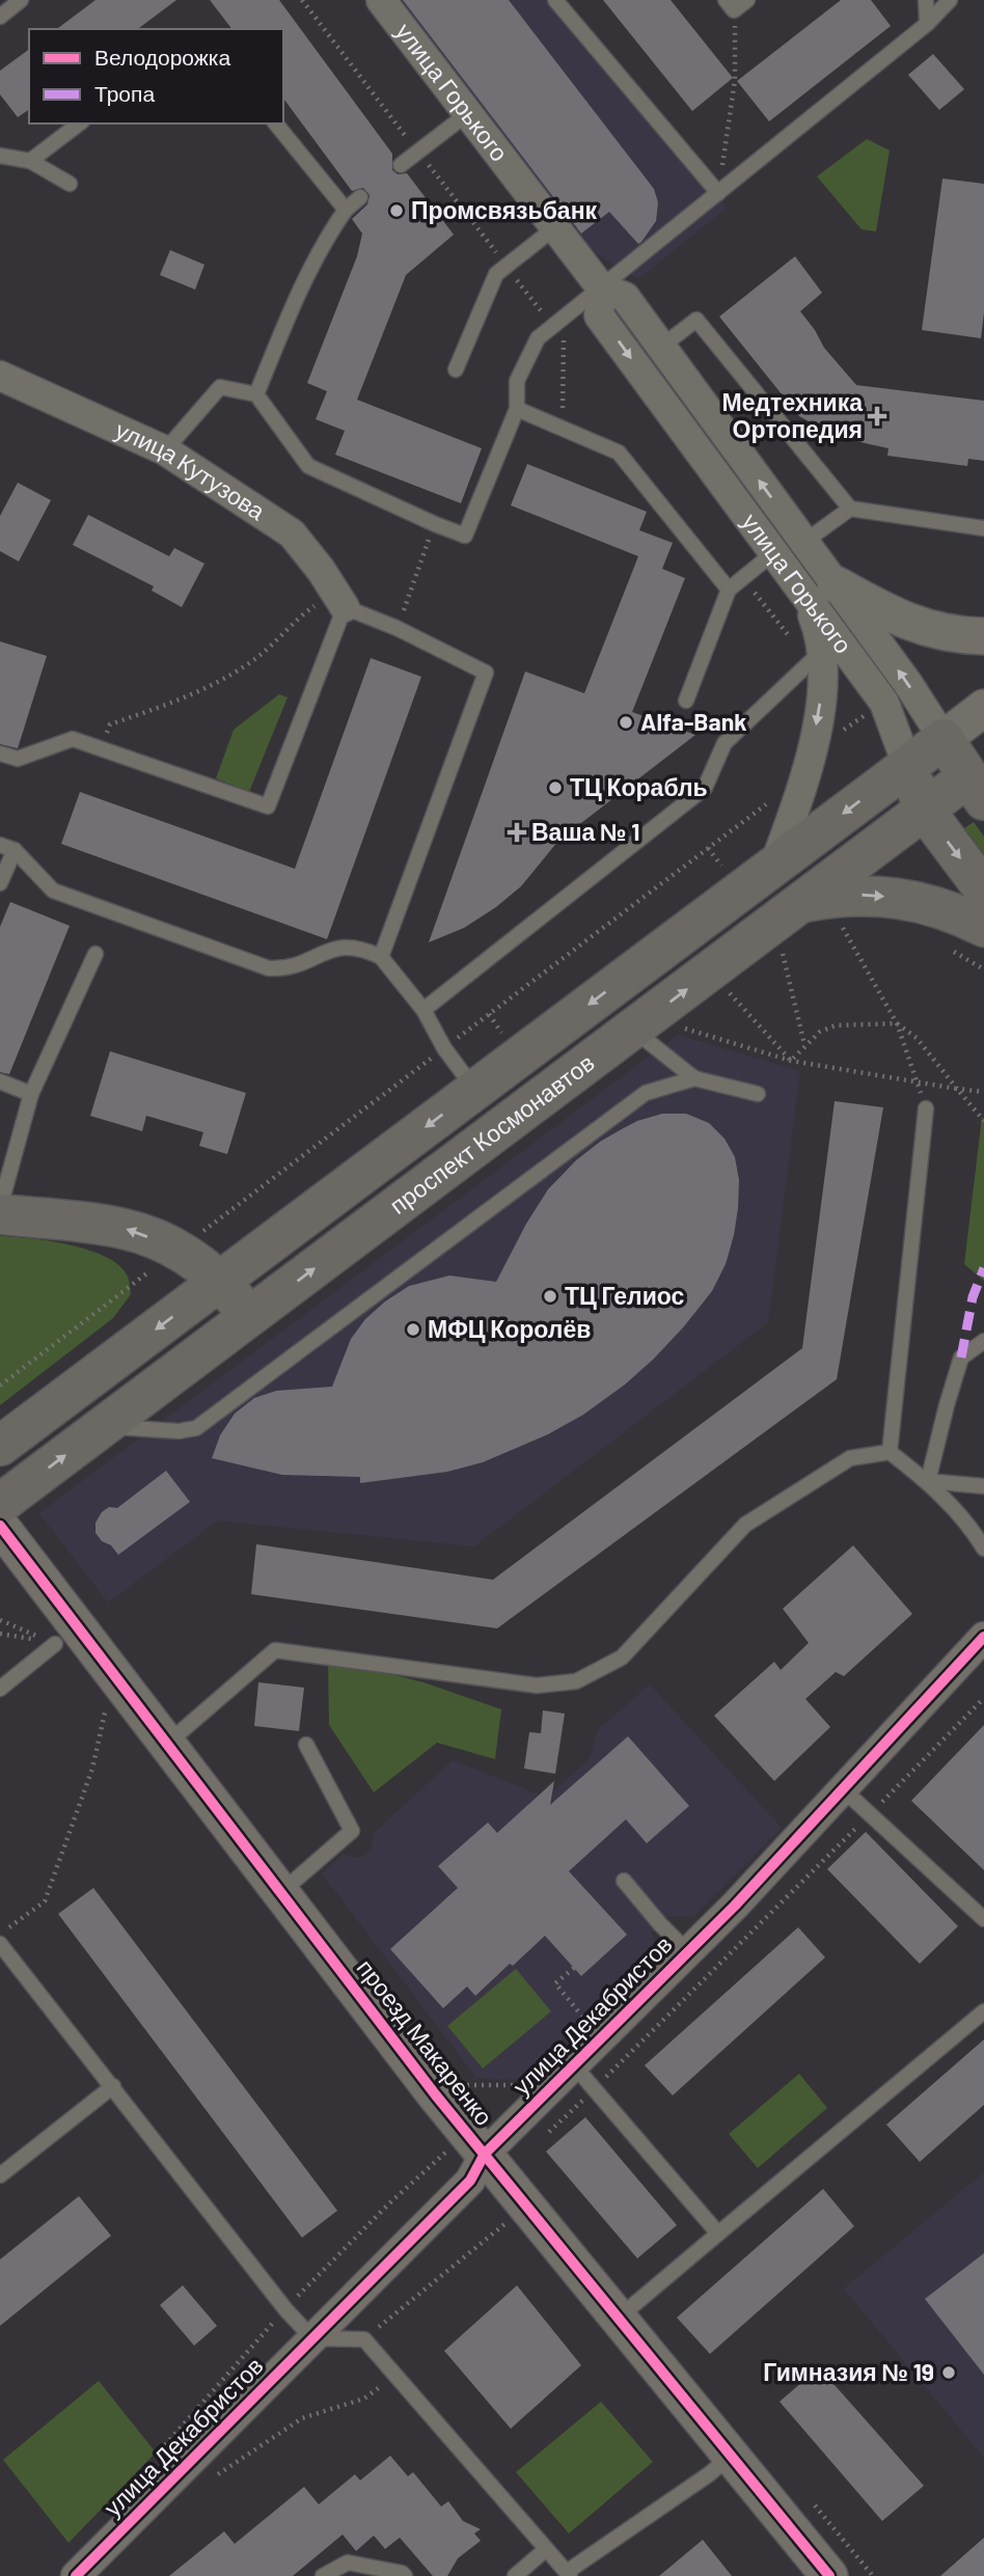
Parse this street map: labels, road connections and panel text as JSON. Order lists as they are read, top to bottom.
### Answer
{
  "streets": {
    "main road": ["улица Горького", "проспект Космонавтов"],
    "street": ["улица Кутузова", "улица Декабристов", "проезд Макаренко"]
  },
  "crossings": [
    ["улица Горького", "проспект Космонавтов"],
    ["улица Декабристов", "проезд Макаренко"]
  ],
  "places": {
    "other": [
      "Промсвязьбанк",
      "Alfa-Bank",
      "ТЦ Корабль",
      "ТЦ Гелиос",
      "МФЦ Королёв",
      "Гимназия № 19"
    ],
    "health": ["Медтехника Ортопедия", "Ваша № 1"]
  },
  "legend": ["Велодорожка", "Тропа"]
}
